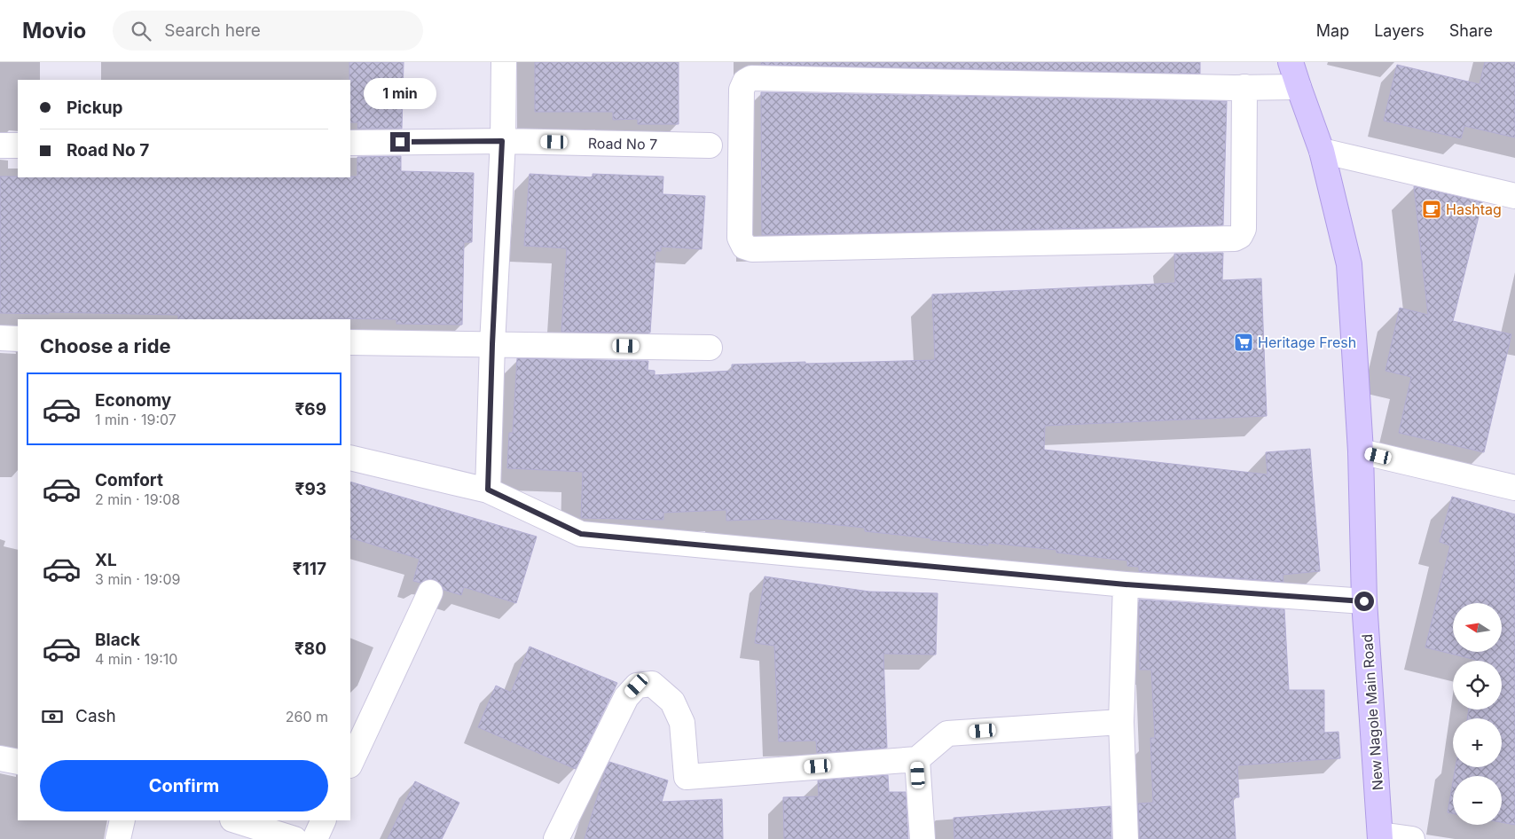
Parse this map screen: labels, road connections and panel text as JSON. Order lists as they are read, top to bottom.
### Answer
{
  "streets": {
    "street": ["Road No 7", "New Nagole Main Road"]
  },
  "places": {
    "cafe": ["Hashtag"],
    "supermarket": ["Heritage Fresh"]
  },
  "north": "left",
  "page": {
    "header": "Movio",
    "search": "Search here",
    "nav": ["Map", "Layers", "Share"],
    "bubble": "1 min",
    "banner": ["Pickup", "Road No 7"],
    "heading": "Choose a ride",
    "list": [
      {
        "name": "Economy",
        "note": "1 min · 19:07",
        "value": "₹69"
      },
      {
        "name": "Comfort",
        "note": "2 min · 19:08",
        "value": "₹93"
      },
      {
        "name": "XL",
        "note": "3 min · 19:09",
        "value": "₹117"
      },
      {
        "name": "Black",
        "note": "4 min · 19:10",
        "value": "₹80"
      }
    ],
    "map_buttons": ["+", "−"],
    "pay": ["Cash", "260 m"],
    "buttons": "Confirm"
  }
}
